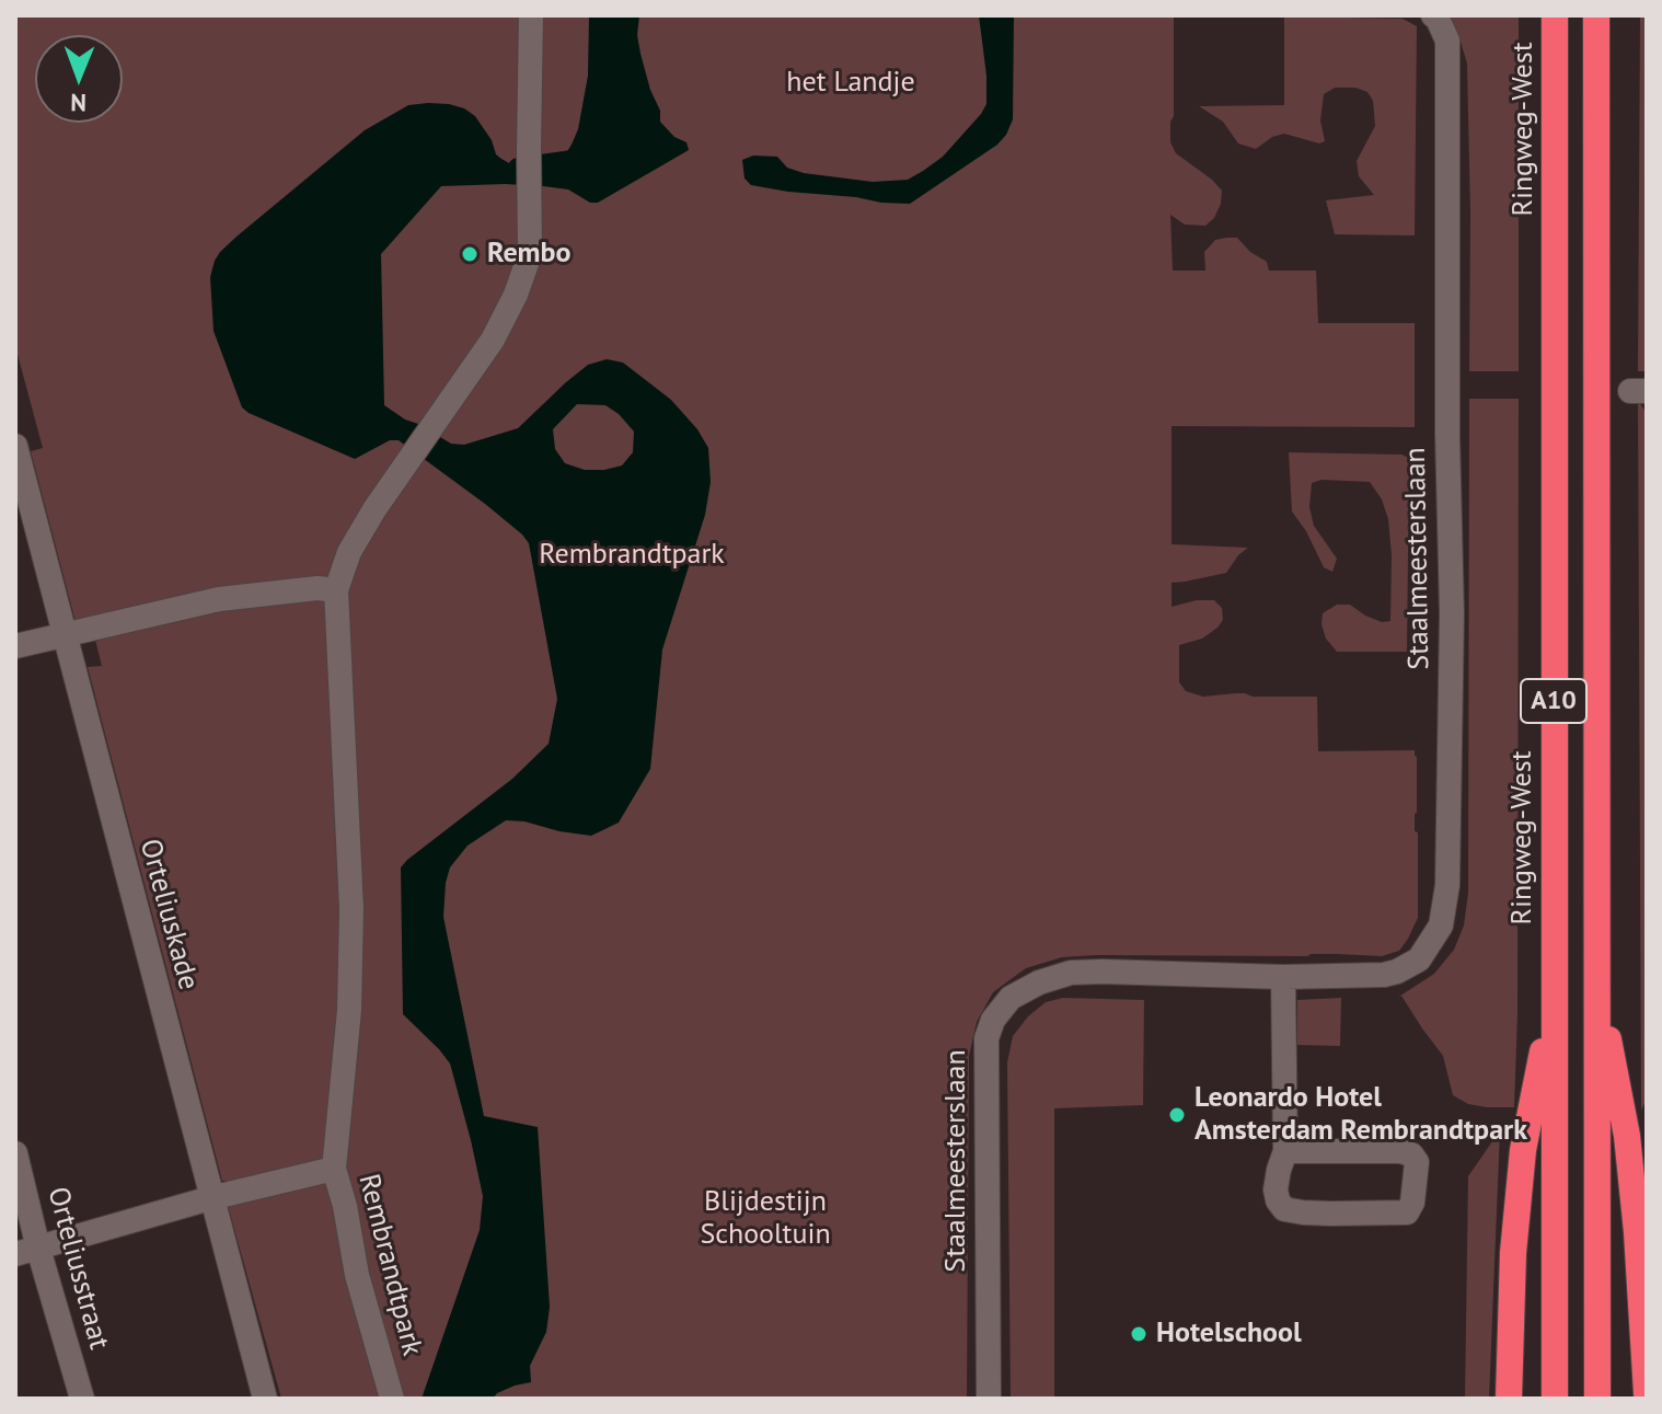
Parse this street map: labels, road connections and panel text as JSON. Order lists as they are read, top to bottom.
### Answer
{
  "streets": {
    "highway": ["Ringweg-West", "A10"],
    "street": [
      "Staalmeesterslaan",
      "Orteliuskade",
      "Rembrandtpark",
      "Orteliusstraat"
    ]
  },
  "crossings": [
    ["Ringweg-West", "A10"]
  ],
  "parks": ["het Landje", "Rembrandtpark", "Blijdestijn Schooltuin"],
  "places": ["Rembo", "Leonardo Hotel Amsterdam Rembrandtpark", "Hotelschool"],
  "north": "bottom"
}
